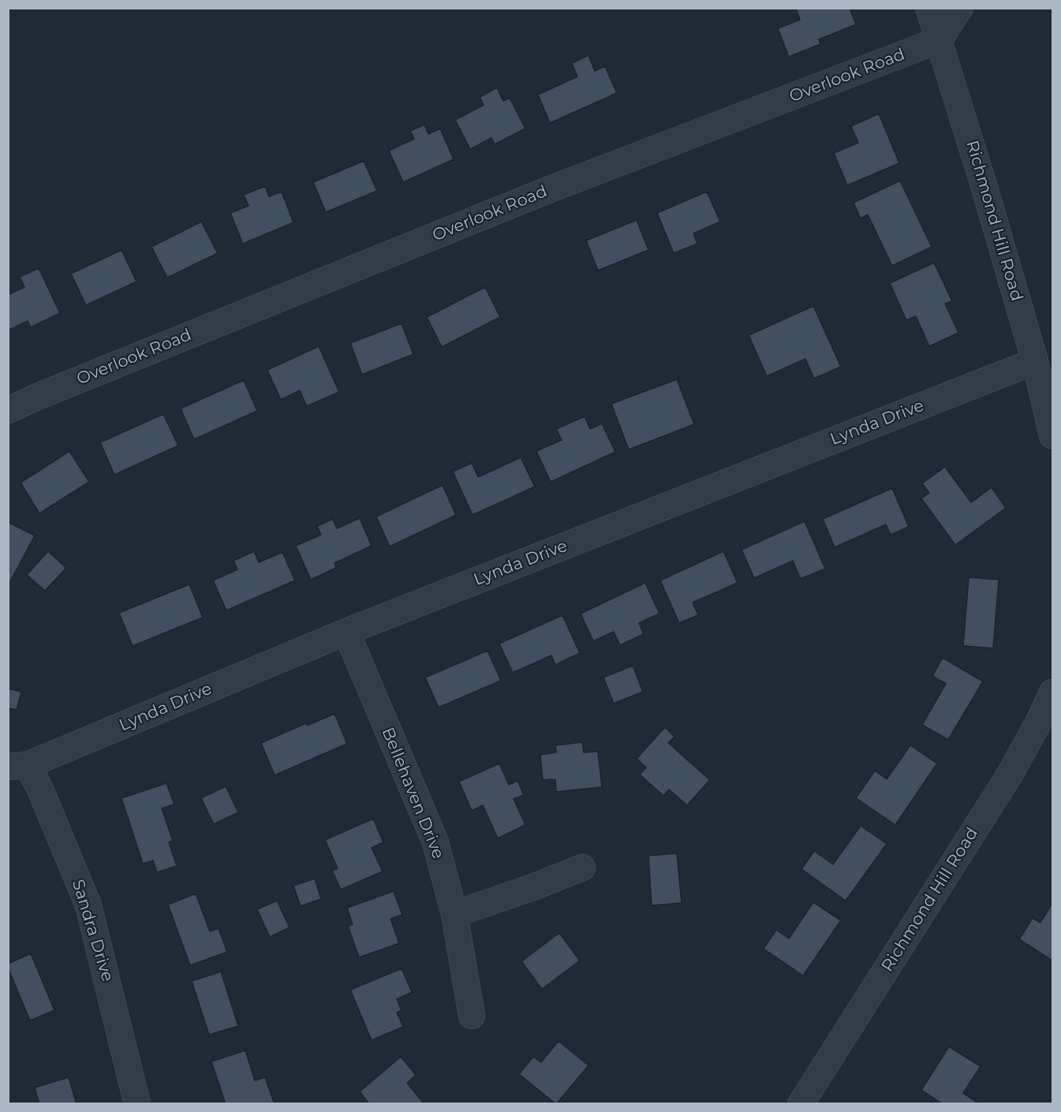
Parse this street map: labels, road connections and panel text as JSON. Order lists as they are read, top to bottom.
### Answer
{
  "streets": {
    "street": [
      "Overlook Road",
      "Richmond Hill Road",
      "Lynda Drive",
      "Bellehaven Drive",
      "Sandra Drive"
    ]
  },
  "crossings": [
    ["Overlook Road", "Richmond Hill Road"],
    ["Richmond Hill Road", "Lynda Drive"],
    ["Lynda Drive", "Bellehaven Drive"],
    ["Lynda Drive", "Sandra Drive"]
  ]
}
